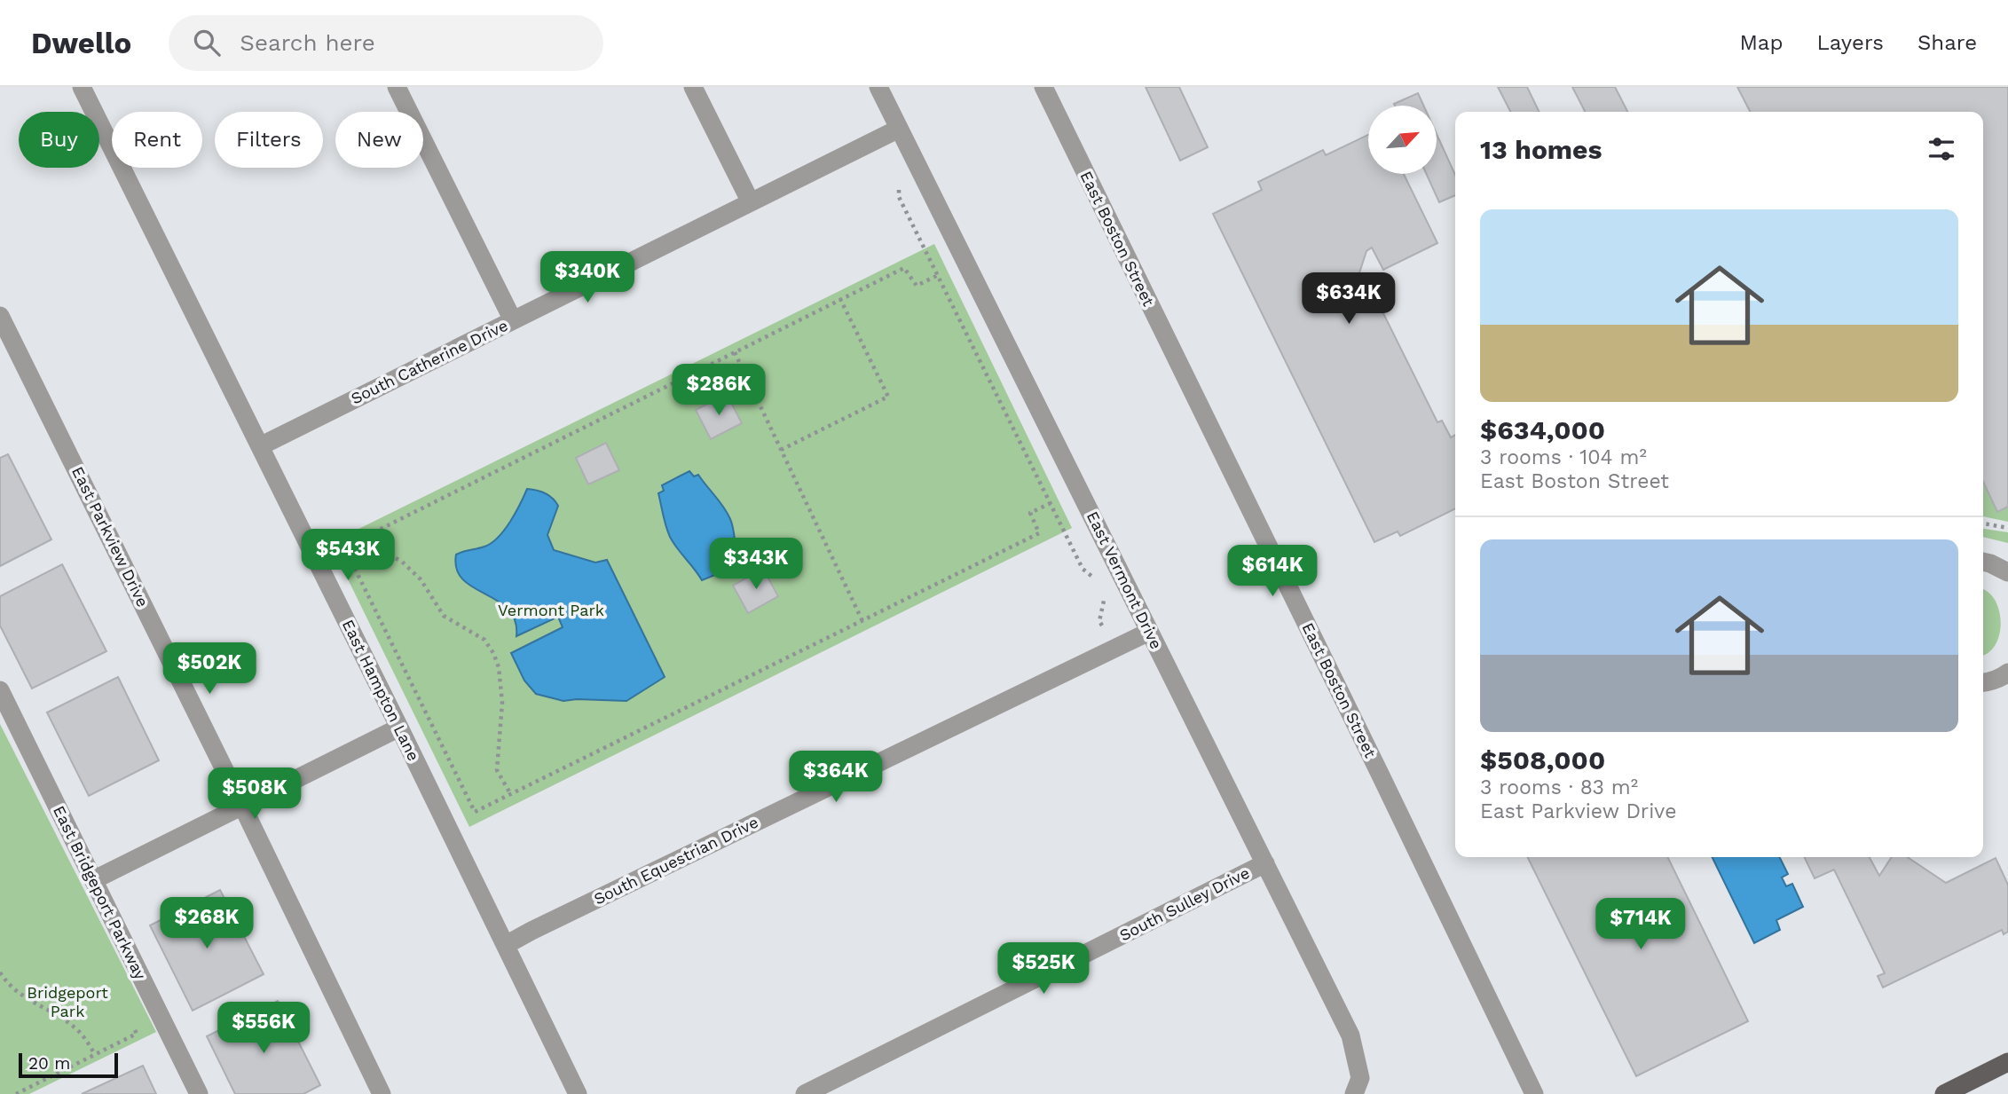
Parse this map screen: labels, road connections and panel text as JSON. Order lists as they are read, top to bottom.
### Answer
{
  "streets": {
    "street": [
      "East Boston Street",
      "South Catherine Drive",
      "East Parkview Drive",
      "East Vermont Drive",
      "East Hampton Lane",
      "South Equestrian Drive",
      "East Bridgeport Parkway",
      "South Sulley Drive"
    ]
  },
  "crossings": [
    ["South Catherine Drive", "East Vermont Drive"],
    ["South Catherine Drive", "East Hampton Lane"],
    ["East Vermont Drive", "South Equestrian Drive"],
    ["East Vermont Drive", "South Sulley Drive"],
    ["East Hampton Lane", "South Equestrian Drive"]
  ],
  "parks": ["Vermont Park", "Bridgeport Park"],
  "scale_bar": "20 m",
  "north": "top right",
  "page": {
    "header": "Dwello",
    "search": "Search here",
    "nav": ["Map", "Layers", "Share"],
    "chip": [
      "Buy",
      "Rent",
      "Filters",
      "New"
    ],
    "heading": "13 homes",
    "list": [
      {
        "name": "$634,000",
        "note": "3 rooms · 104 m² · East Boston Street"
      },
      {
        "name": "$508,000",
        "note": "3 rooms · 83 m² · East Parkview Drive"
      }
    ],
    "price": [
      "$340K",
      "$634K",
      "$286K",
      "$543K",
      "$343K",
      "$614K",
      "$502K",
      "$364K",
      "$508K",
      "$268K",
      "$714K",
      "$525K",
      "$556K"
    ],
    "scale": "20 m"
  }
}
